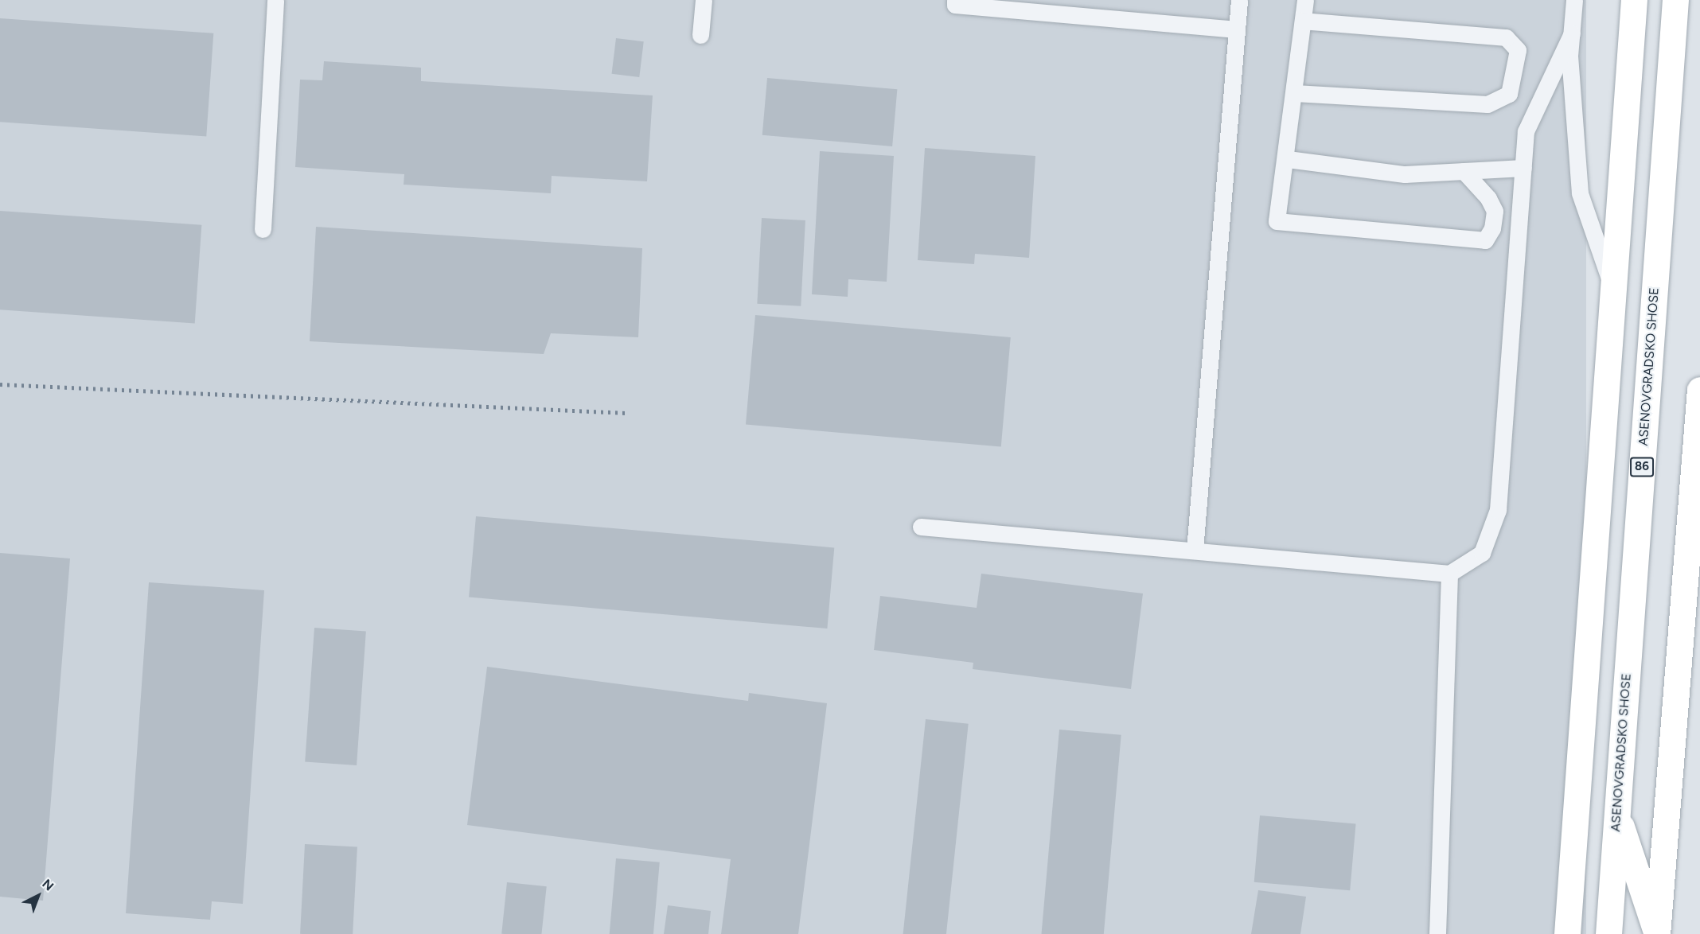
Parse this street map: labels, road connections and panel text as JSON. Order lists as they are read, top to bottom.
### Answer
{
  "streets": {
    "main road": ["ASENOVGRADSKO SHOSE", "86"]
  },
  "north": "top right"
}
